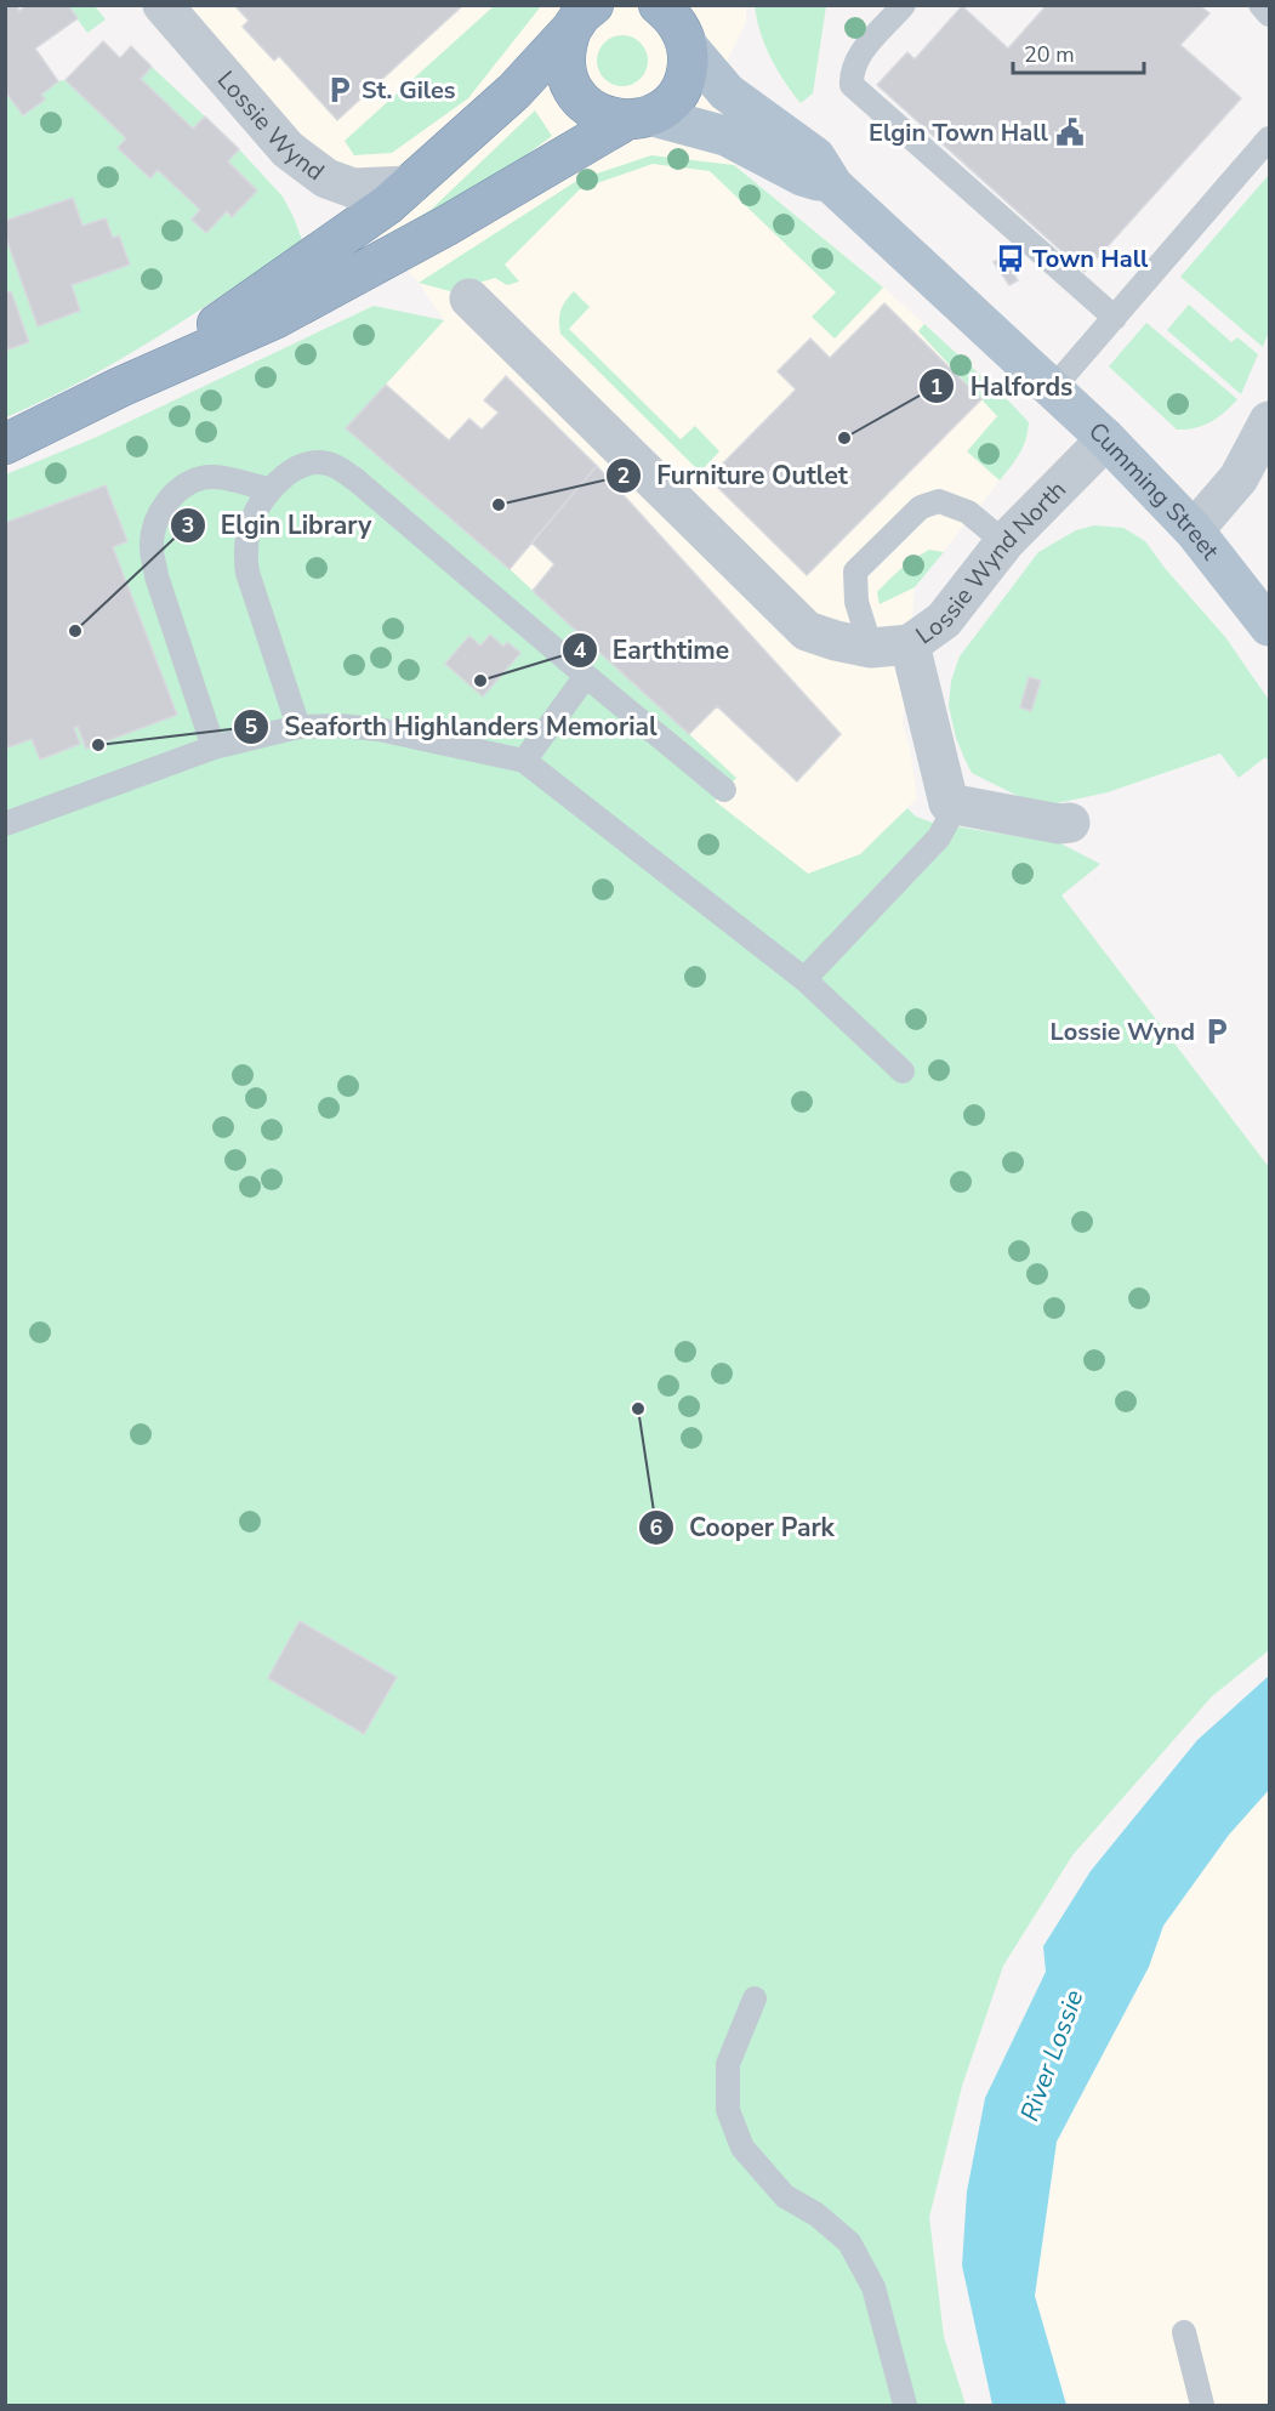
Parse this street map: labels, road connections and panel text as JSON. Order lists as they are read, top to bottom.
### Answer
{
  "streets": {
    "main road": ["Cumming Street"],
    "street": ["Lossie Wynd", "Lossie Wynd North"]
  },
  "crossings": [
    ["Cumming Street", "Lossie Wynd North"]
  ],
  "water": ["River Lossie"],
  "places": {
    "parking": ["St. Giles", "Lossie Wynd"],
    "public building": ["Elgin Town Hall"],
    "bus stop": ["Town Hall"],
    "other": [
      "Halfords",
      "Furniture Outlet",
      "Elgin Library",
      "Earthtime",
      "Seaforth Highlanders Memorial",
      "Cooper Park"
    ]
  },
  "scale_bar": "20 m"
}
